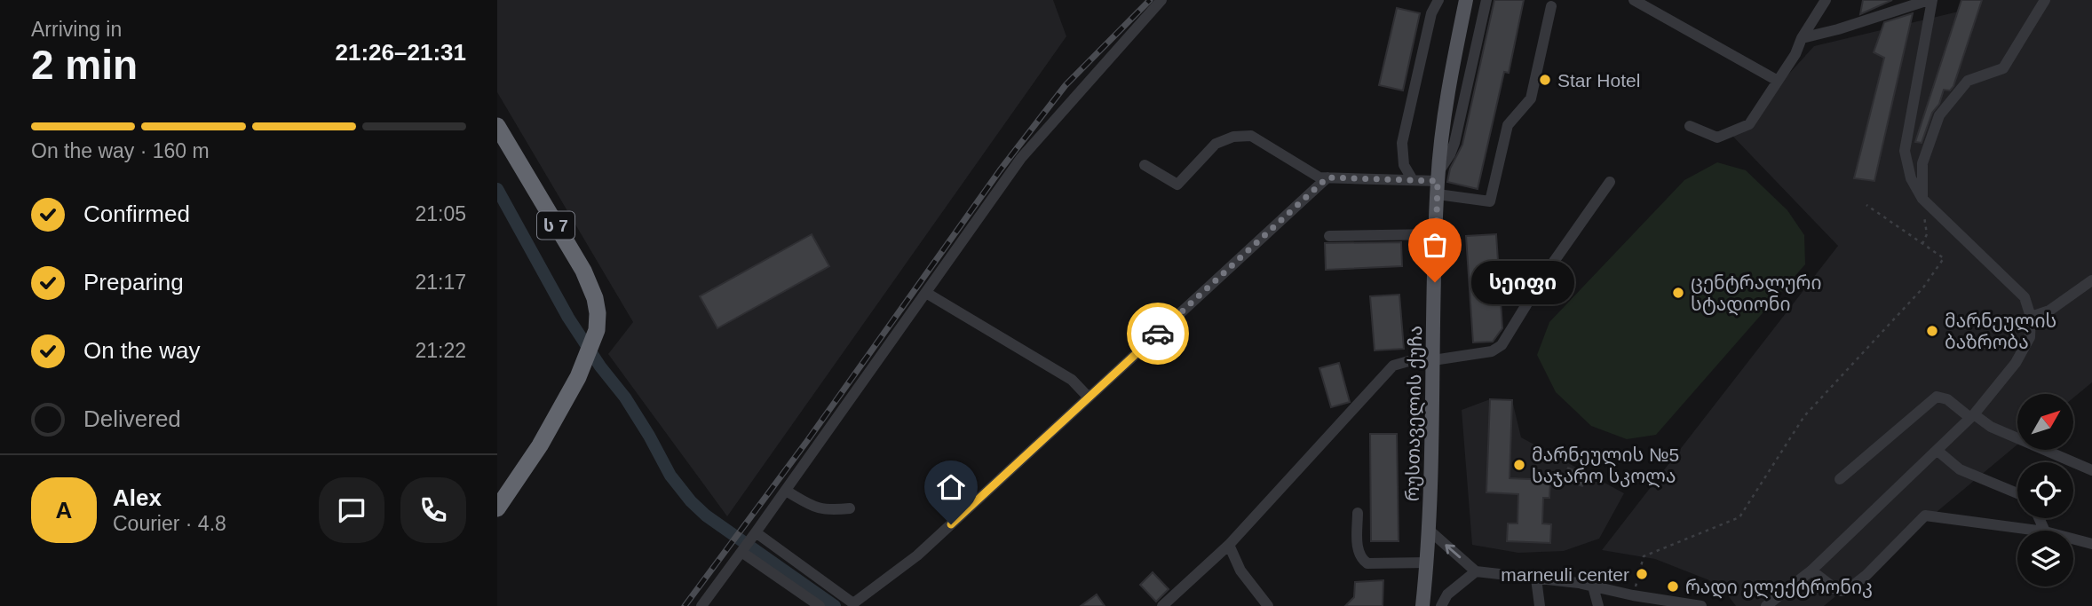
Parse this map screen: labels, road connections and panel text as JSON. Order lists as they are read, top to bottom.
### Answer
{
  "streets": {
    "highway": ["ს 7"],
    "main road": ["რუსთაველის ქუჩა"]
  },
  "places": [
    "Star Hotel",
    "სეიფი",
    "ცენტრალური სტადიონი",
    "მარნეულის ბაზრობა",
    "მარნეულის №5 საჯარო სკოლა",
    "marneuli center",
    "რადი ელექტრონიკ"
  ],
  "north": "top right",
  "page": {
    "heading": ["2 min", "Arriving in", "21:26–21:31"],
    "panel": ["Alex", "Courier · 4.8"],
    "bar": "On the way · 160 m",
    "list": [
      ["Confirmed", "21:05"],
      ["Preparing", "21:17"],
      ["On the way", "21:22"],
      "Delivered"
    ],
    "bubble": "სეიფი",
    "round": "A"
  }
}
